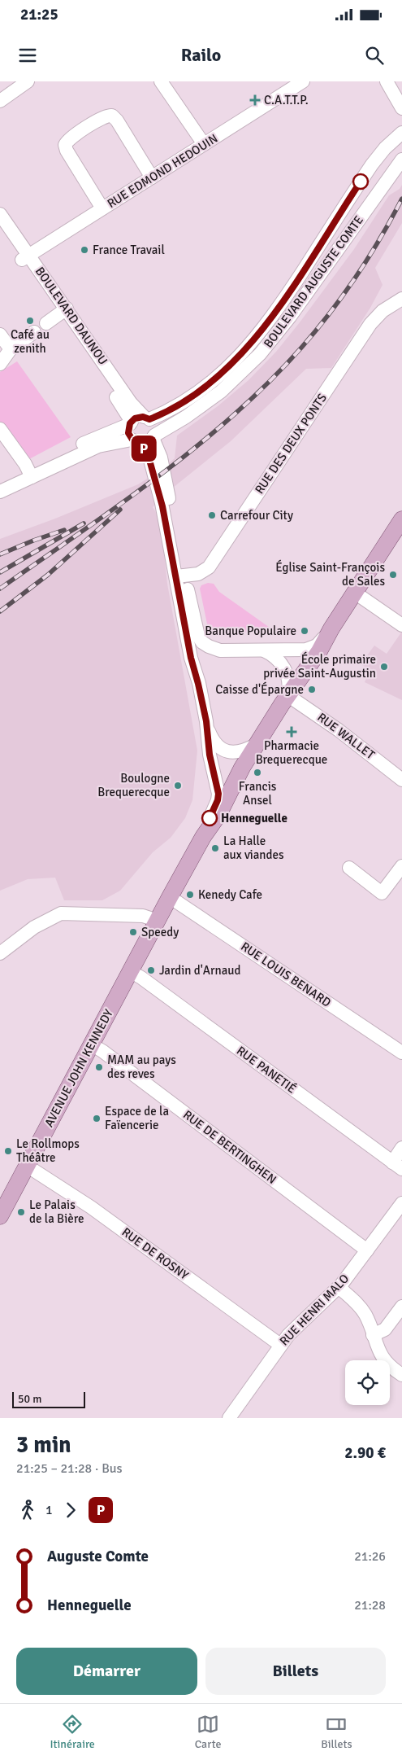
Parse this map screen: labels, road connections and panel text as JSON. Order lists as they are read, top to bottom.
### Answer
{
  "streets": {
    "main road": ["AVENUE JOHN KENNEDY"],
    "street": [
      "RUE EDMOND HEDOUIN",
      "BOULEVARD AUGUSTE COMTE",
      "BOULEVARD DAUNOU",
      "RUE DES DEUX PONTS",
      "RUE WALLET",
      "RUE LOUIS BENARD",
      "RUE PANETIÉ",
      "RUE DE BERTINGHEN",
      "RUE DE ROSNY",
      "RUE HENRI MALO"
    ]
  },
  "crossings": [
    ["RUE EDMOND HEDOUIN", "BOULEVARD DAUNOU"],
    ["BOULEVARD AUGUSTE COMTE", "BOULEVARD DAUNOU"],
    ["RUE WALLET", "AVENUE JOHN KENNEDY"],
    ["RUE LOUIS BENARD", "AVENUE JOHN KENNEDY"],
    ["AVENUE JOHN KENNEDY", "RUE PANETIÉ"],
    ["AVENUE JOHN KENNEDY", "RUE DE BERTINGHEN"],
    ["AVENUE JOHN KENNEDY", "RUE DE ROSNY"],
    ["RUE DE BERTINGHEN", "RUE HENRI MALO"],
    ["RUE DE ROSNY", "RUE HENRI MALO"]
  ],
  "places": {
    "health": ["C.A.T.T.P.", "Pharmacie Brequerecque"],
    "other": [
      "France Travail",
      "Café au zenith",
      "Carrefour City",
      "Église Saint-François de Sales",
      "Banque Populaire",
      "École primaire privée Saint-Augustin",
      "Caisse d'Épargne",
      "Francis Ansel",
      "Boulogne Brequerecque",
      "Henneguelle",
      "La Halle aux viandes",
      "Kenedy Cafe",
      "Speedy",
      "Jardin d'Arnaud",
      "MAM au pays des reves",
      "Espace de la Faïencerie",
      "Le Rollmops Théâtre",
      "Le Palais de la Bière"
    ]
  },
  "lines": ["bus line P"],
  "scale_bar": "50 m",
  "page": {
    "status": "21:25",
    "header": "Railo",
    "on_map": "P",
    "scale": "50 m",
    "heading": ["3 min", "21:25 – 21:28 · Bus", "2.90 €"],
    "legs": ["1", "P"],
    "list": [
      {
        "name": "Auguste Comte",
        "value": "21:26"
      },
      {
        "name": "Henneguelle",
        "value": "21:28"
      }
    ],
    "buttons": ["Démarrer", "Billets"],
    "tabs": ["Itinéraire", "Carte", "Billets"]
  }
}
